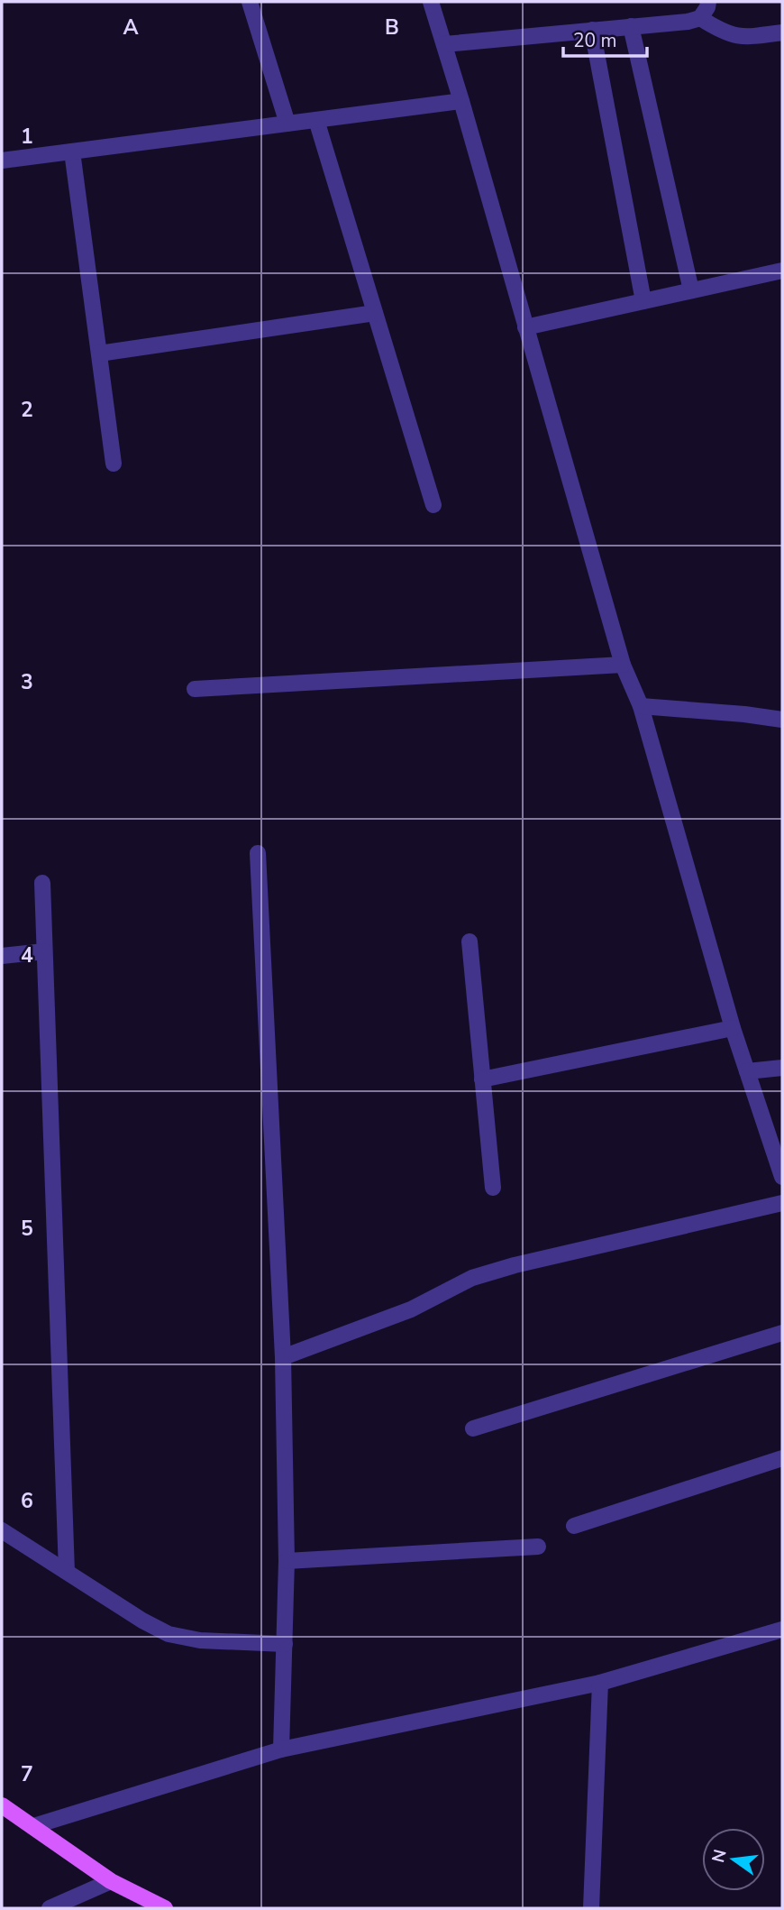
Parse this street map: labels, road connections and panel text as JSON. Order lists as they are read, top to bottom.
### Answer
{
  "scale_bar": "20 m",
  "north": "left",
  "grid": {
    "columns": ["A", "B"],
    "rows": [
      "1",
      "2",
      "3",
      "4",
      "5",
      "6",
      "7"
    ]
  }
}
